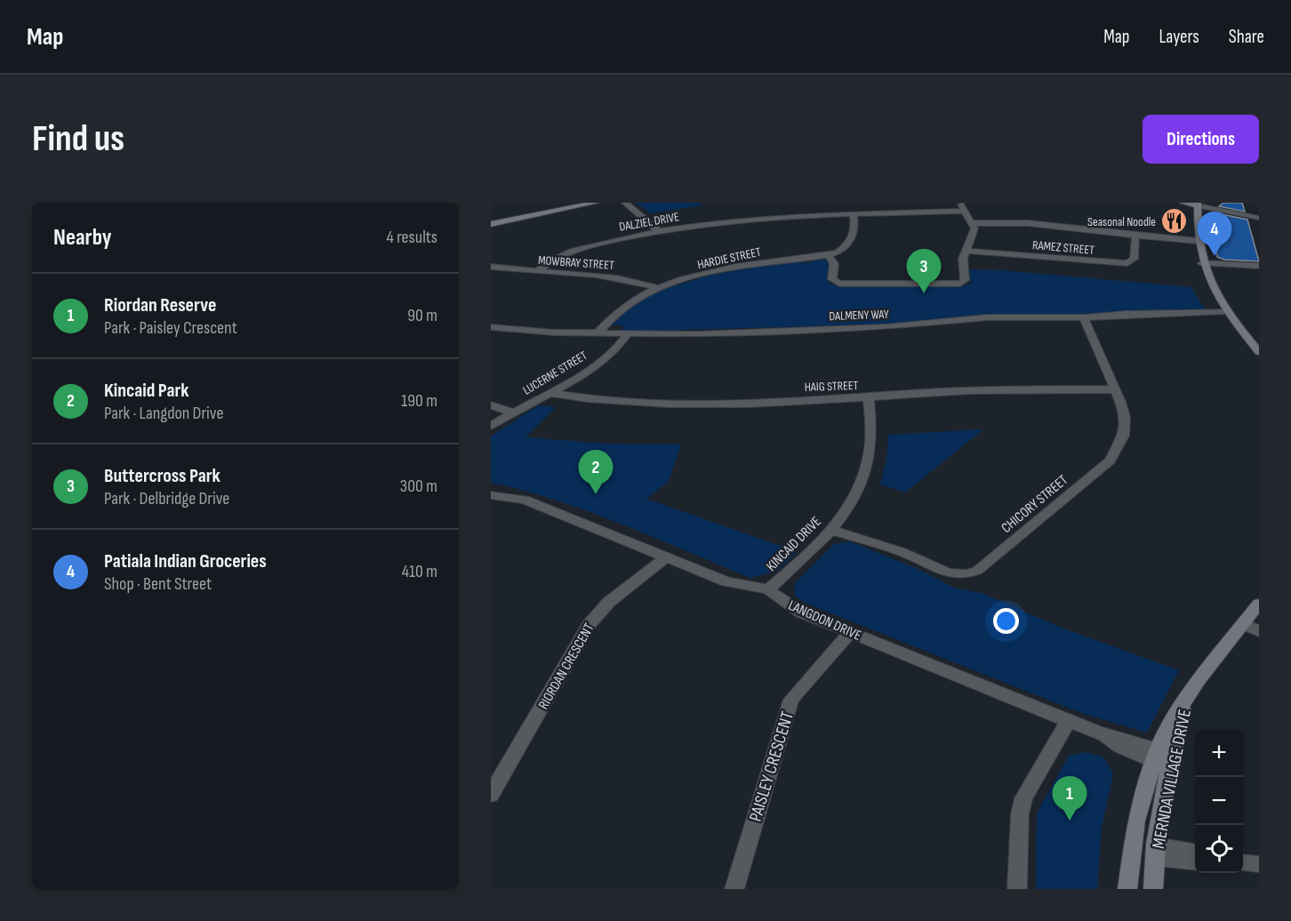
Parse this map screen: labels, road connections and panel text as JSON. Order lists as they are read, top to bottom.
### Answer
{
  "streets": {
    "street": [
      "DALZIEL DRIVE",
      "RAMEZ STREET",
      "HARDIE STREET",
      "MOWBRAY STREET",
      "DALMENY WAY",
      "LUCERNE STREET",
      "HAIG STREET",
      "CHICORY STREET",
      "KINCAID DRIVE",
      "LANGDON DRIVE",
      "RIORDAN CRESCENT",
      "PAISLEY CRESCENT",
      "MERNDA VILLAGE DRIVE"
    ]
  },
  "crossings": [
    ["DALZIEL DRIVE", "HARDIE STREET"],
    ["DALZIEL DRIVE", "MOWBRAY STREET"],
    ["HARDIE STREET", "MOWBRAY STREET"],
    ["HARDIE STREET", "DALMENY WAY"],
    ["DALMENY WAY", "LUCERNE STREET"],
    ["DALMENY WAY", "CHICORY STREET"],
    ["LUCERNE STREET", "HAIG STREET"],
    ["HAIG STREET", "CHICORY STREET"],
    ["HAIG STREET", "KINCAID DRIVE"],
    ["CHICORY STREET", "KINCAID DRIVE"],
    ["KINCAID DRIVE", "LANGDON DRIVE"],
    ["LANGDON DRIVE", "RIORDAN CRESCENT"],
    ["LANGDON DRIVE", "PAISLEY CRESCENT"],
    ["LANGDON DRIVE", "MERNDA VILLAGE DRIVE"]
  ],
  "places": {
    "restaurant": ["Seasonal Noodle"]
  },
  "page": {
    "header": "Map",
    "nav": ["Map", "Layers", "Share"],
    "buttons": "Directions",
    "title": "Find us",
    "heading": ["Nearby", "4 results"],
    "pins": [
      "4",
      "3",
      "2",
      "1"
    ],
    "list": [
      {
        "mark": "1",
        "name": "Riordan Reserve",
        "note": "Park · Paisley Crescent",
        "value": "90 m"
      },
      {
        "mark": "2",
        "name": "Kincaid Park",
        "note": "Park · Langdon Drive",
        "value": "190 m"
      },
      {
        "mark": "3",
        "name": "Buttercross Park",
        "note": "Park · Delbridge Drive",
        "value": "300 m"
      },
      {
        "mark": "4",
        "name": "Patiala Indian Groceries",
        "note": "Shop · Bent Street",
        "value": "410 m"
      }
    ],
    "map_buttons": ["+", "−"]
  }
}
